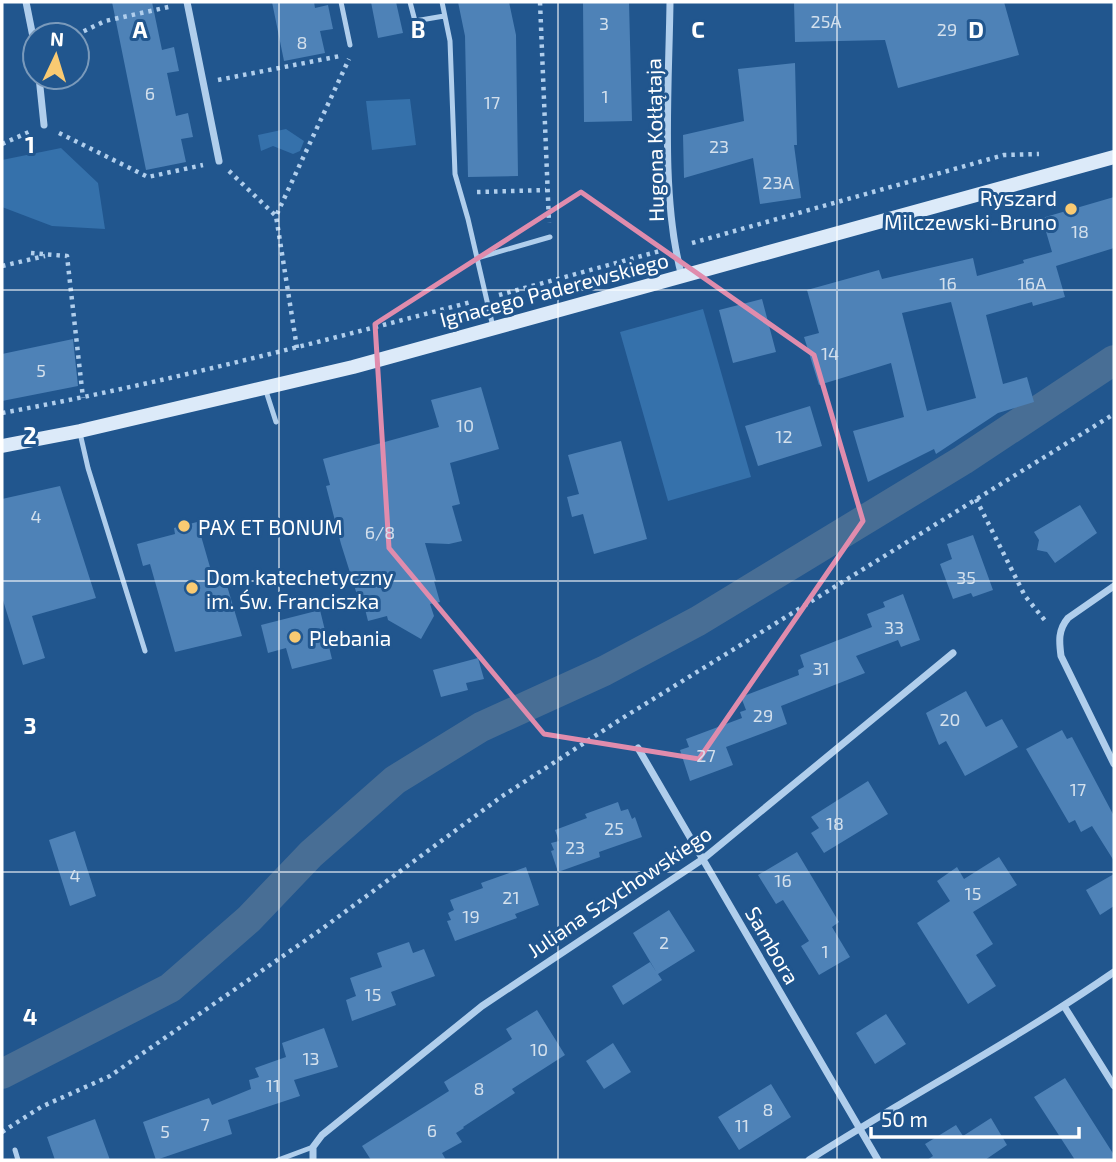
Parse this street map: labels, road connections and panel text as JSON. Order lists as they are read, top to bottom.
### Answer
{
  "streets": {
    "main road": ["Ignacego Paderewskiego"],
    "street": ["Hugona Kołłątaja", "Juliana Szychowskiego", "Sambora"]
  },
  "crossings": [
    ["Hugona Kołłątaja", "Ignacego Paderewskiego"],
    ["Juliana Szychowskiego", "Sambora"]
  ],
  "places": [
    "Ryszard Milczewski-Bruno",
    "PAX ET BONUM",
    "Dom katechetyczny im. Św. Franciszka",
    "Plebania"
  ],
  "house_numbers": [
    "25A",
    "3",
    "29",
    "8",
    "6",
    "1",
    "17",
    "23",
    "23A",
    "18",
    "16",
    "16A",
    "14",
    "5",
    "10",
    "12",
    "4",
    "6/8",
    "35",
    "33",
    "31",
    "29",
    "20",
    "27",
    "17",
    "18",
    "25",
    "23",
    "4",
    "16",
    "15",
    "21",
    "19",
    "2",
    "1",
    "15",
    "10",
    "13",
    "11",
    "8",
    "8",
    "7",
    "11",
    "6",
    "5"
  ],
  "scale_bar": "50 m",
  "north": "top",
  "grid": {
    "columns": [
      "A",
      "B",
      "C",
      "D"
    ],
    "rows": [
      "1",
      "2",
      "3",
      "4"
    ]
  }
}
